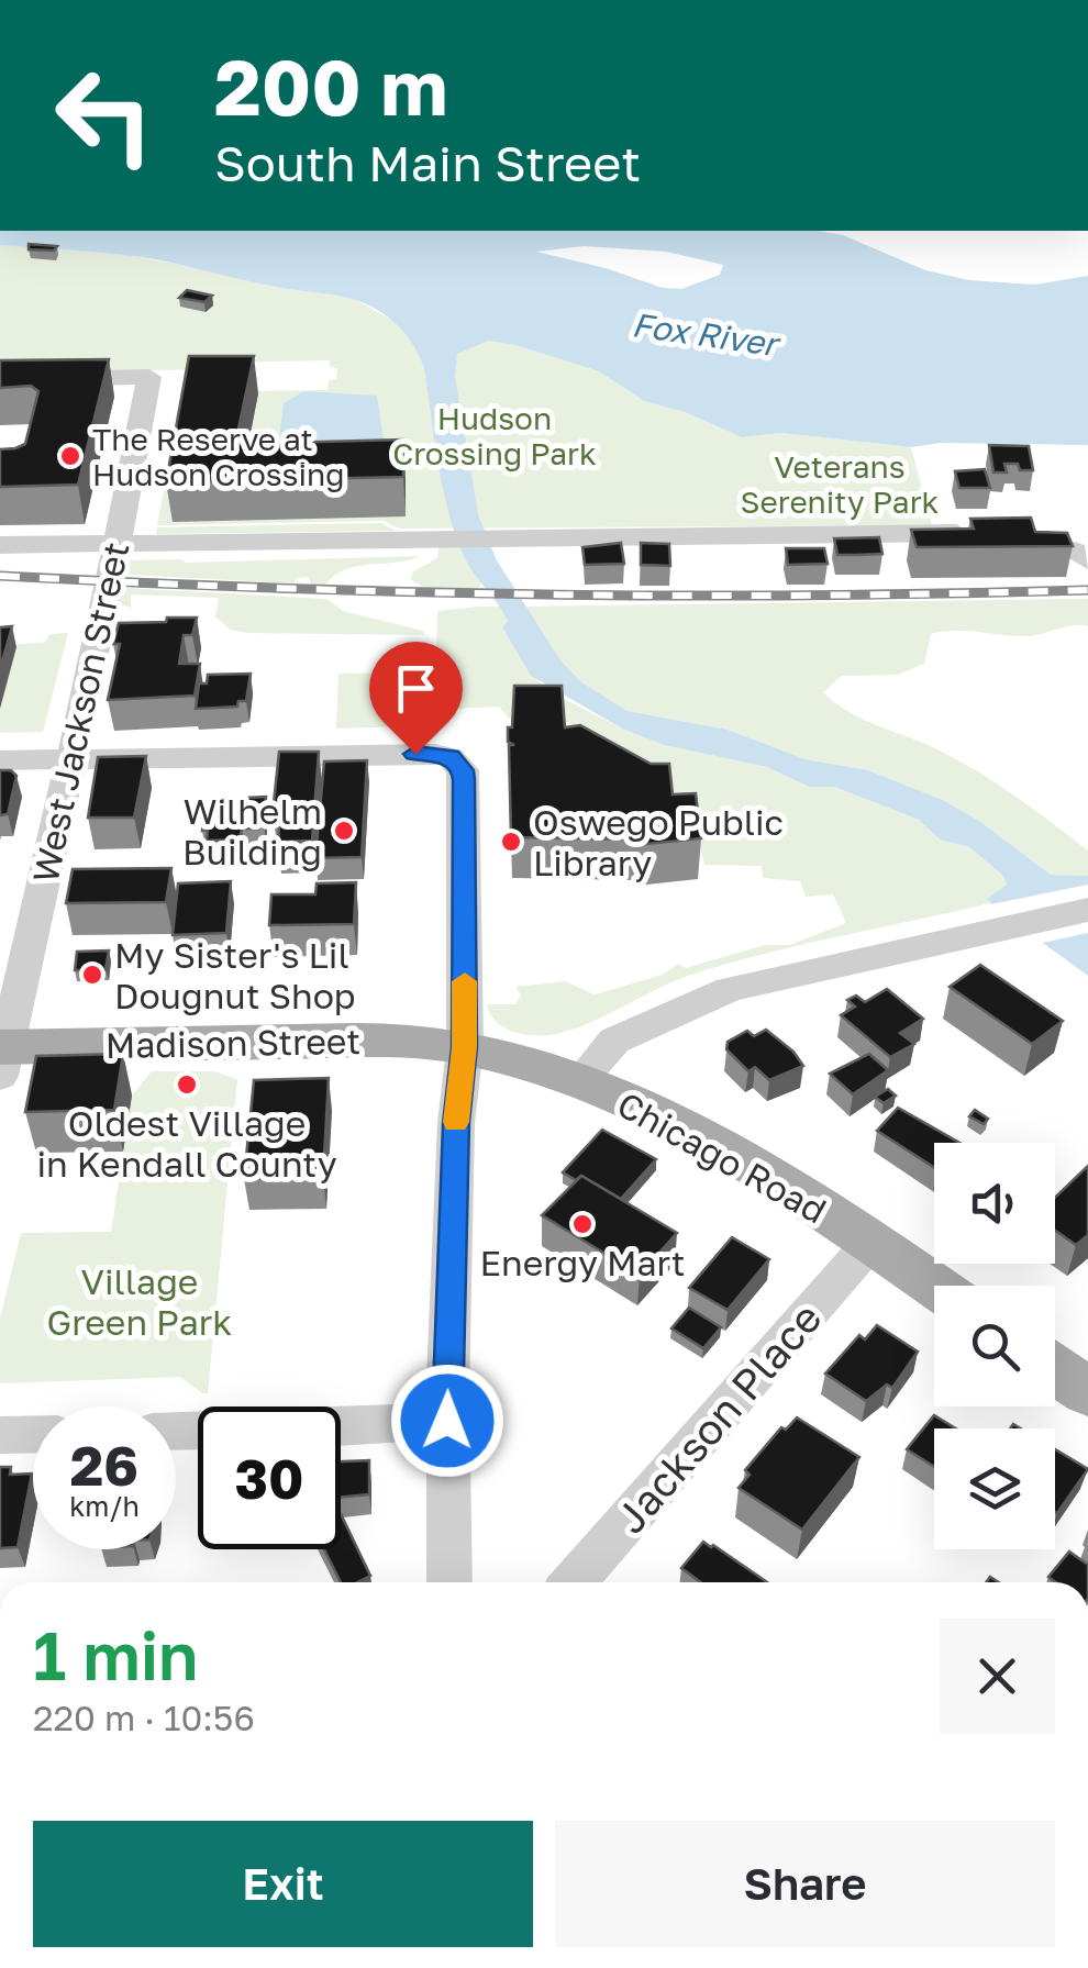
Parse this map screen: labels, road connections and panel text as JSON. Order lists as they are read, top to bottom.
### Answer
{
  "streets": {
    "main road": ["Madison Street", "Chicago Road"],
    "street": ["West Jackson Street", "Jackson Place"]
  },
  "crossings": [
    ["West Jackson Street", "Madison Street"],
    ["Madison Street", "Chicago Road"],
    ["Chicago Road", "Jackson Place"]
  ],
  "water": ["Fox River"],
  "parks": ["Hudson Crossing Park", "Veterans Serenity Park", "Village Green Park"],
  "places": [
    "The Reserve at Hudson Crossing",
    "Wilhelm Building",
    "Oswego Public Library",
    "My Sister's Lil Dougnut Shop",
    "Oldest Village in Kendall County",
    "Energy Mart"
  ],
  "page": {
    "turn": ["200 m", "South Main Street"],
    "speed": "26 km/h",
    "limit": "30",
    "heading": ["1 min", "220 m · 10:56"],
    "buttons": ["Exit", "Share"]
  }
}
